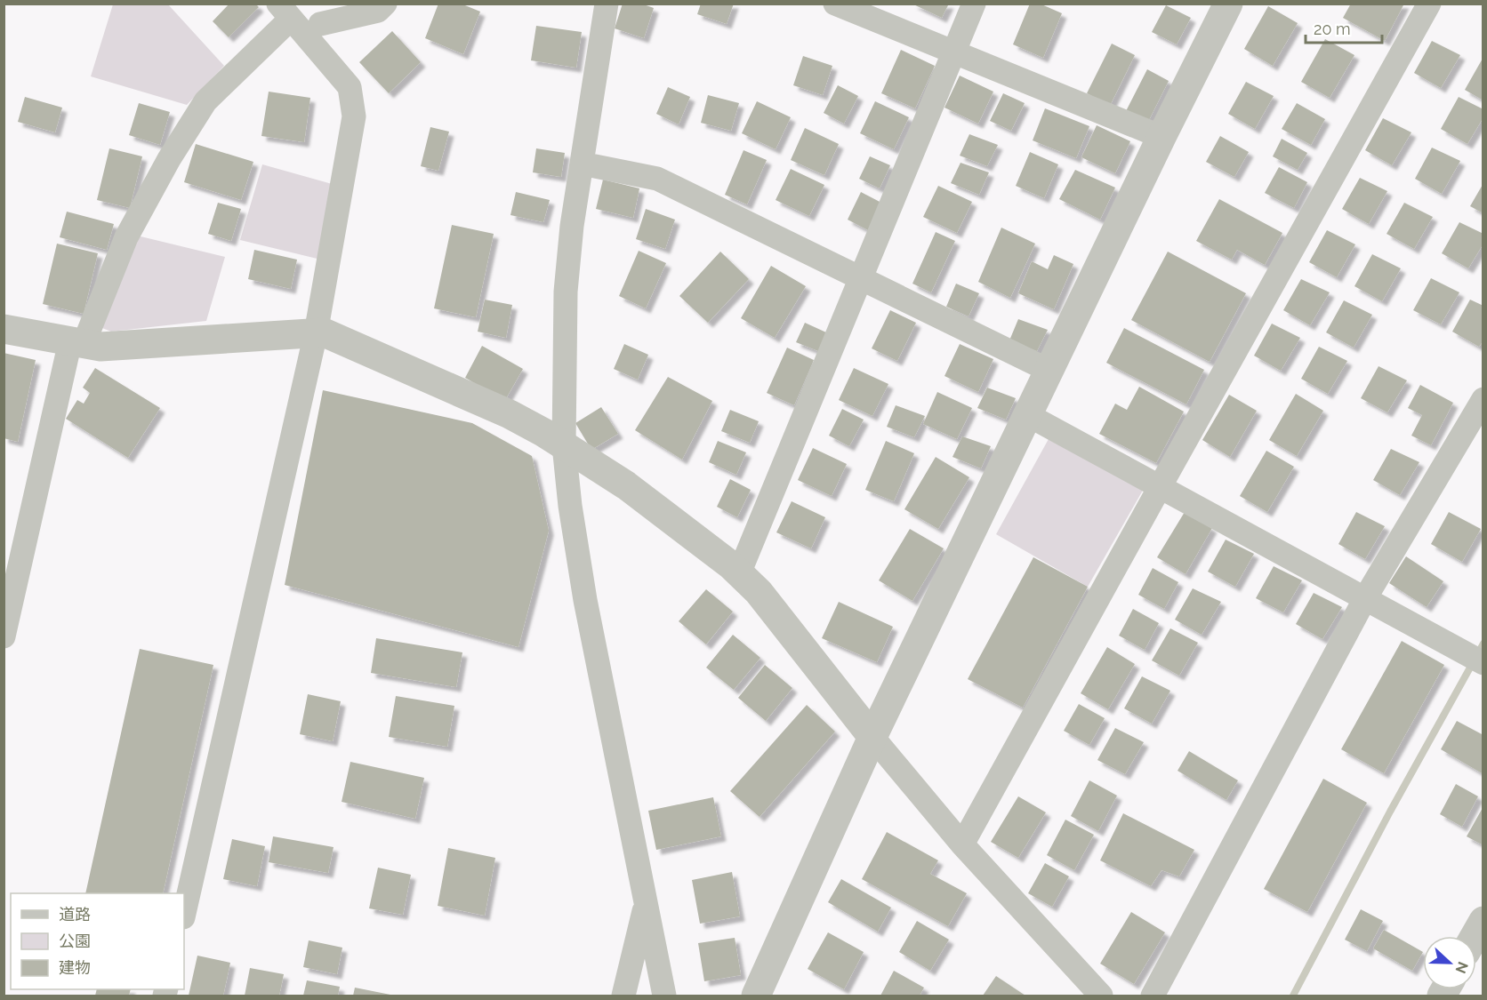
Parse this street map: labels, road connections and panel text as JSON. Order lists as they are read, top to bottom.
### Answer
{
  "legend": ["道路", "公園", "建物"],
  "scale_bar": "20 m",
  "north": "right"
}
